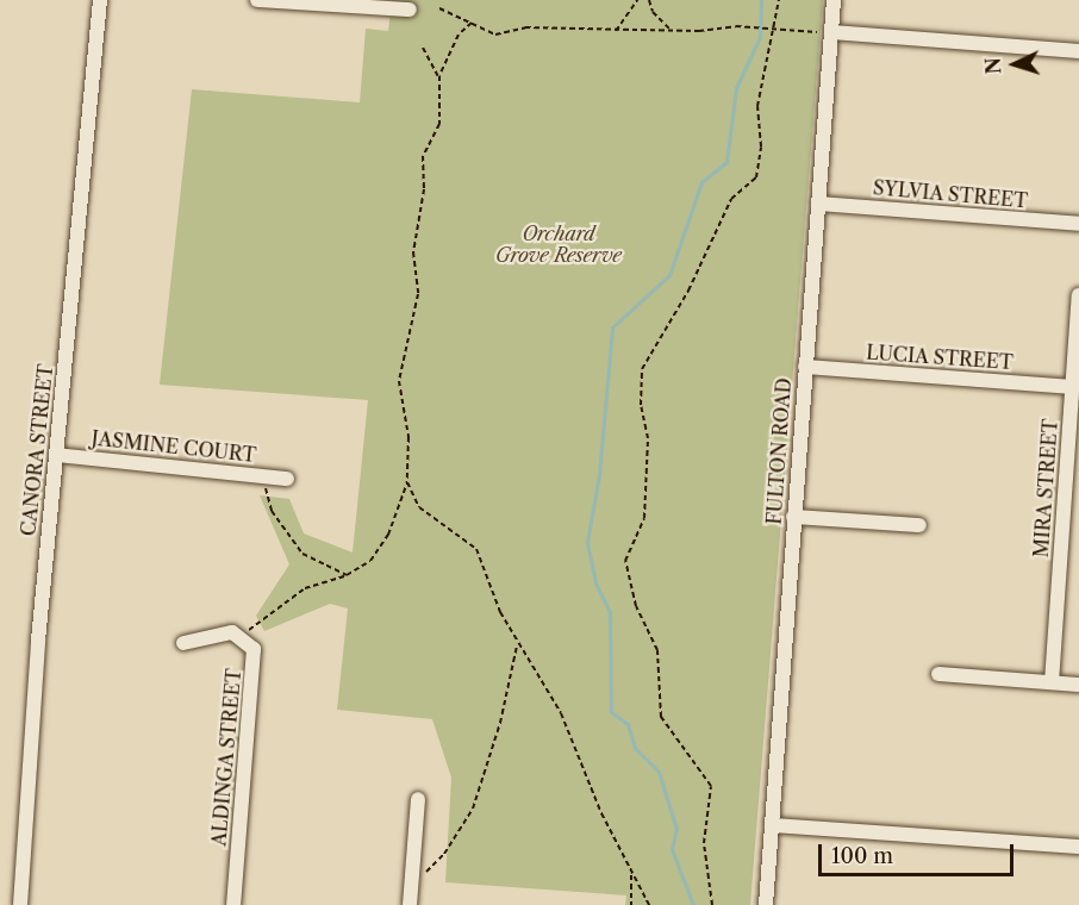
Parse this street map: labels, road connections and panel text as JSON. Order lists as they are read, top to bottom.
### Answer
{
  "streets": {
    "street": [
      "SYLVIA STREET",
      "LUCIA STREET",
      "JASMINE COURT",
      "CANORA STREET",
      "FULTON ROAD",
      "MIRA STREET",
      "ALDINGA STREET"
    ]
  },
  "crossings": [
    ["SYLVIA STREET", "FULTON ROAD"],
    ["LUCIA STREET", "FULTON ROAD"],
    ["LUCIA STREET", "MIRA STREET"],
    ["JASMINE COURT", "CANORA STREET"]
  ],
  "parks": ["Orchard Grove Reserve"],
  "scale_bar": "100 m",
  "north": "left"
}
